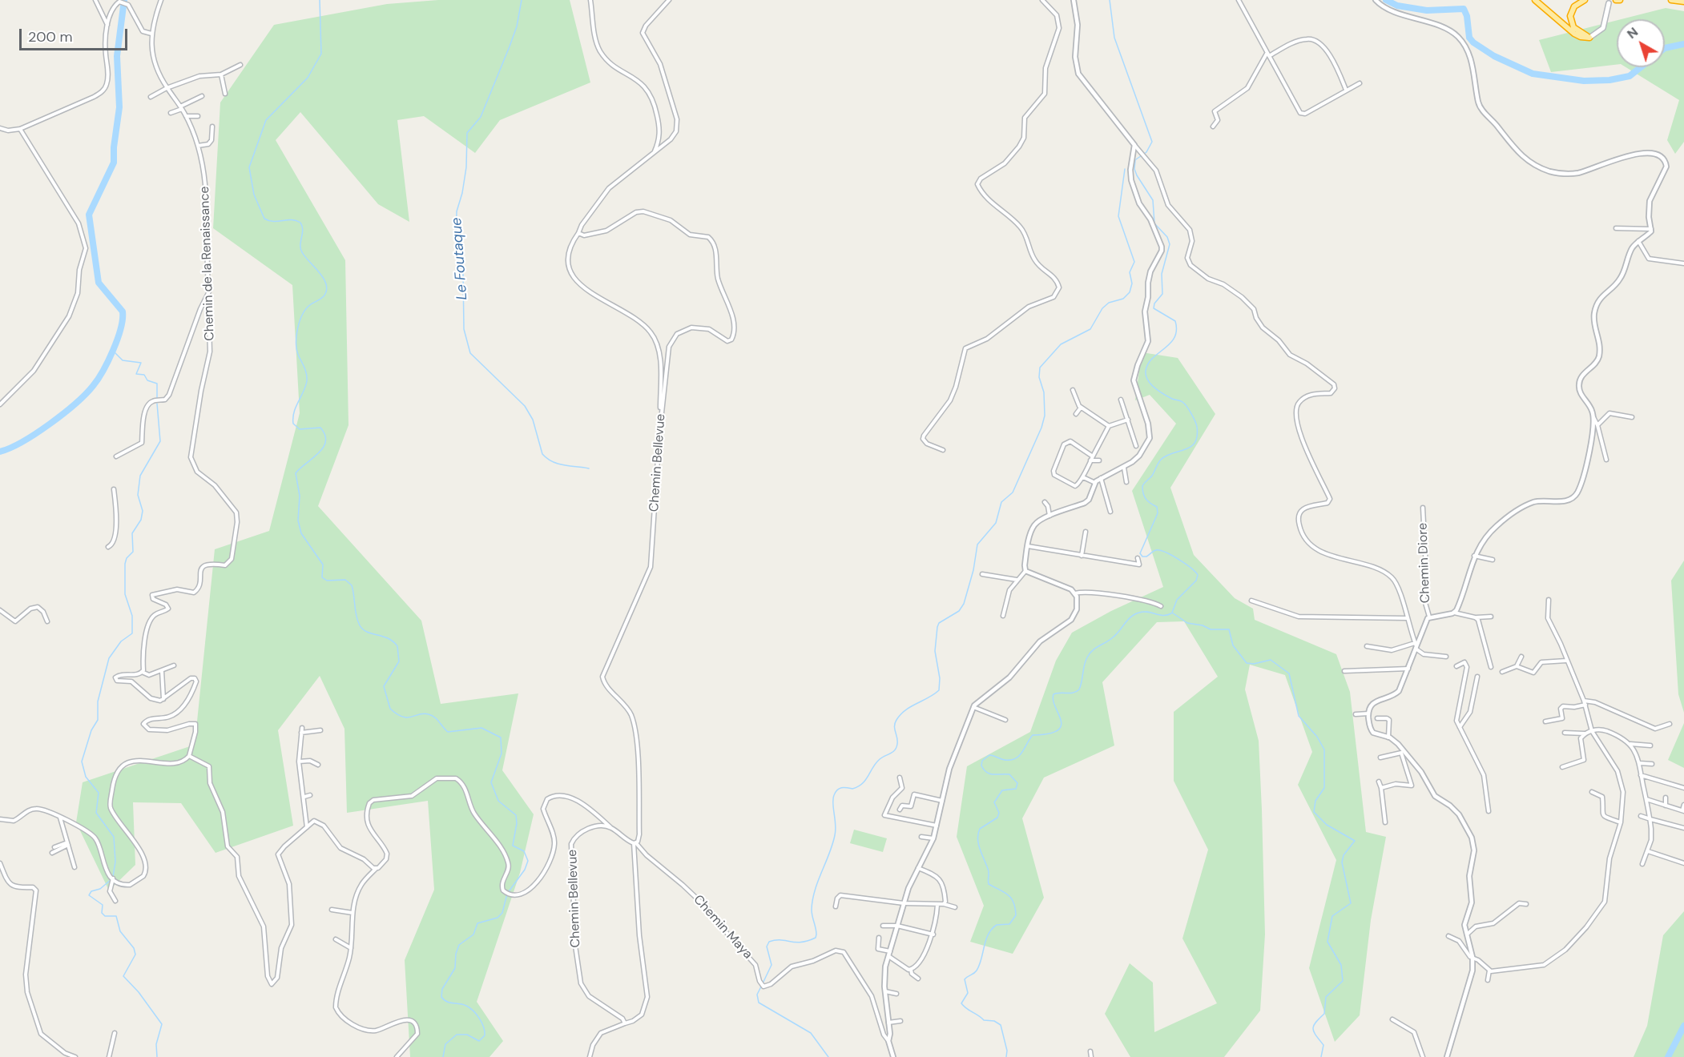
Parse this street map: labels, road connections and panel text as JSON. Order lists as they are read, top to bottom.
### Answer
{
  "streets": {
    "street": [
      "Chemin de la Renaissance",
      "Chemin Bellevue",
      "Chemin Diore",
      "Chemin Maya"
    ]
  },
  "crossings": [
    ["Chemin Bellevue", "Chemin Maya"]
  ],
  "water": ["Le Foutaque"],
  "scale_bar": "200 m",
  "north": "top left"
}
